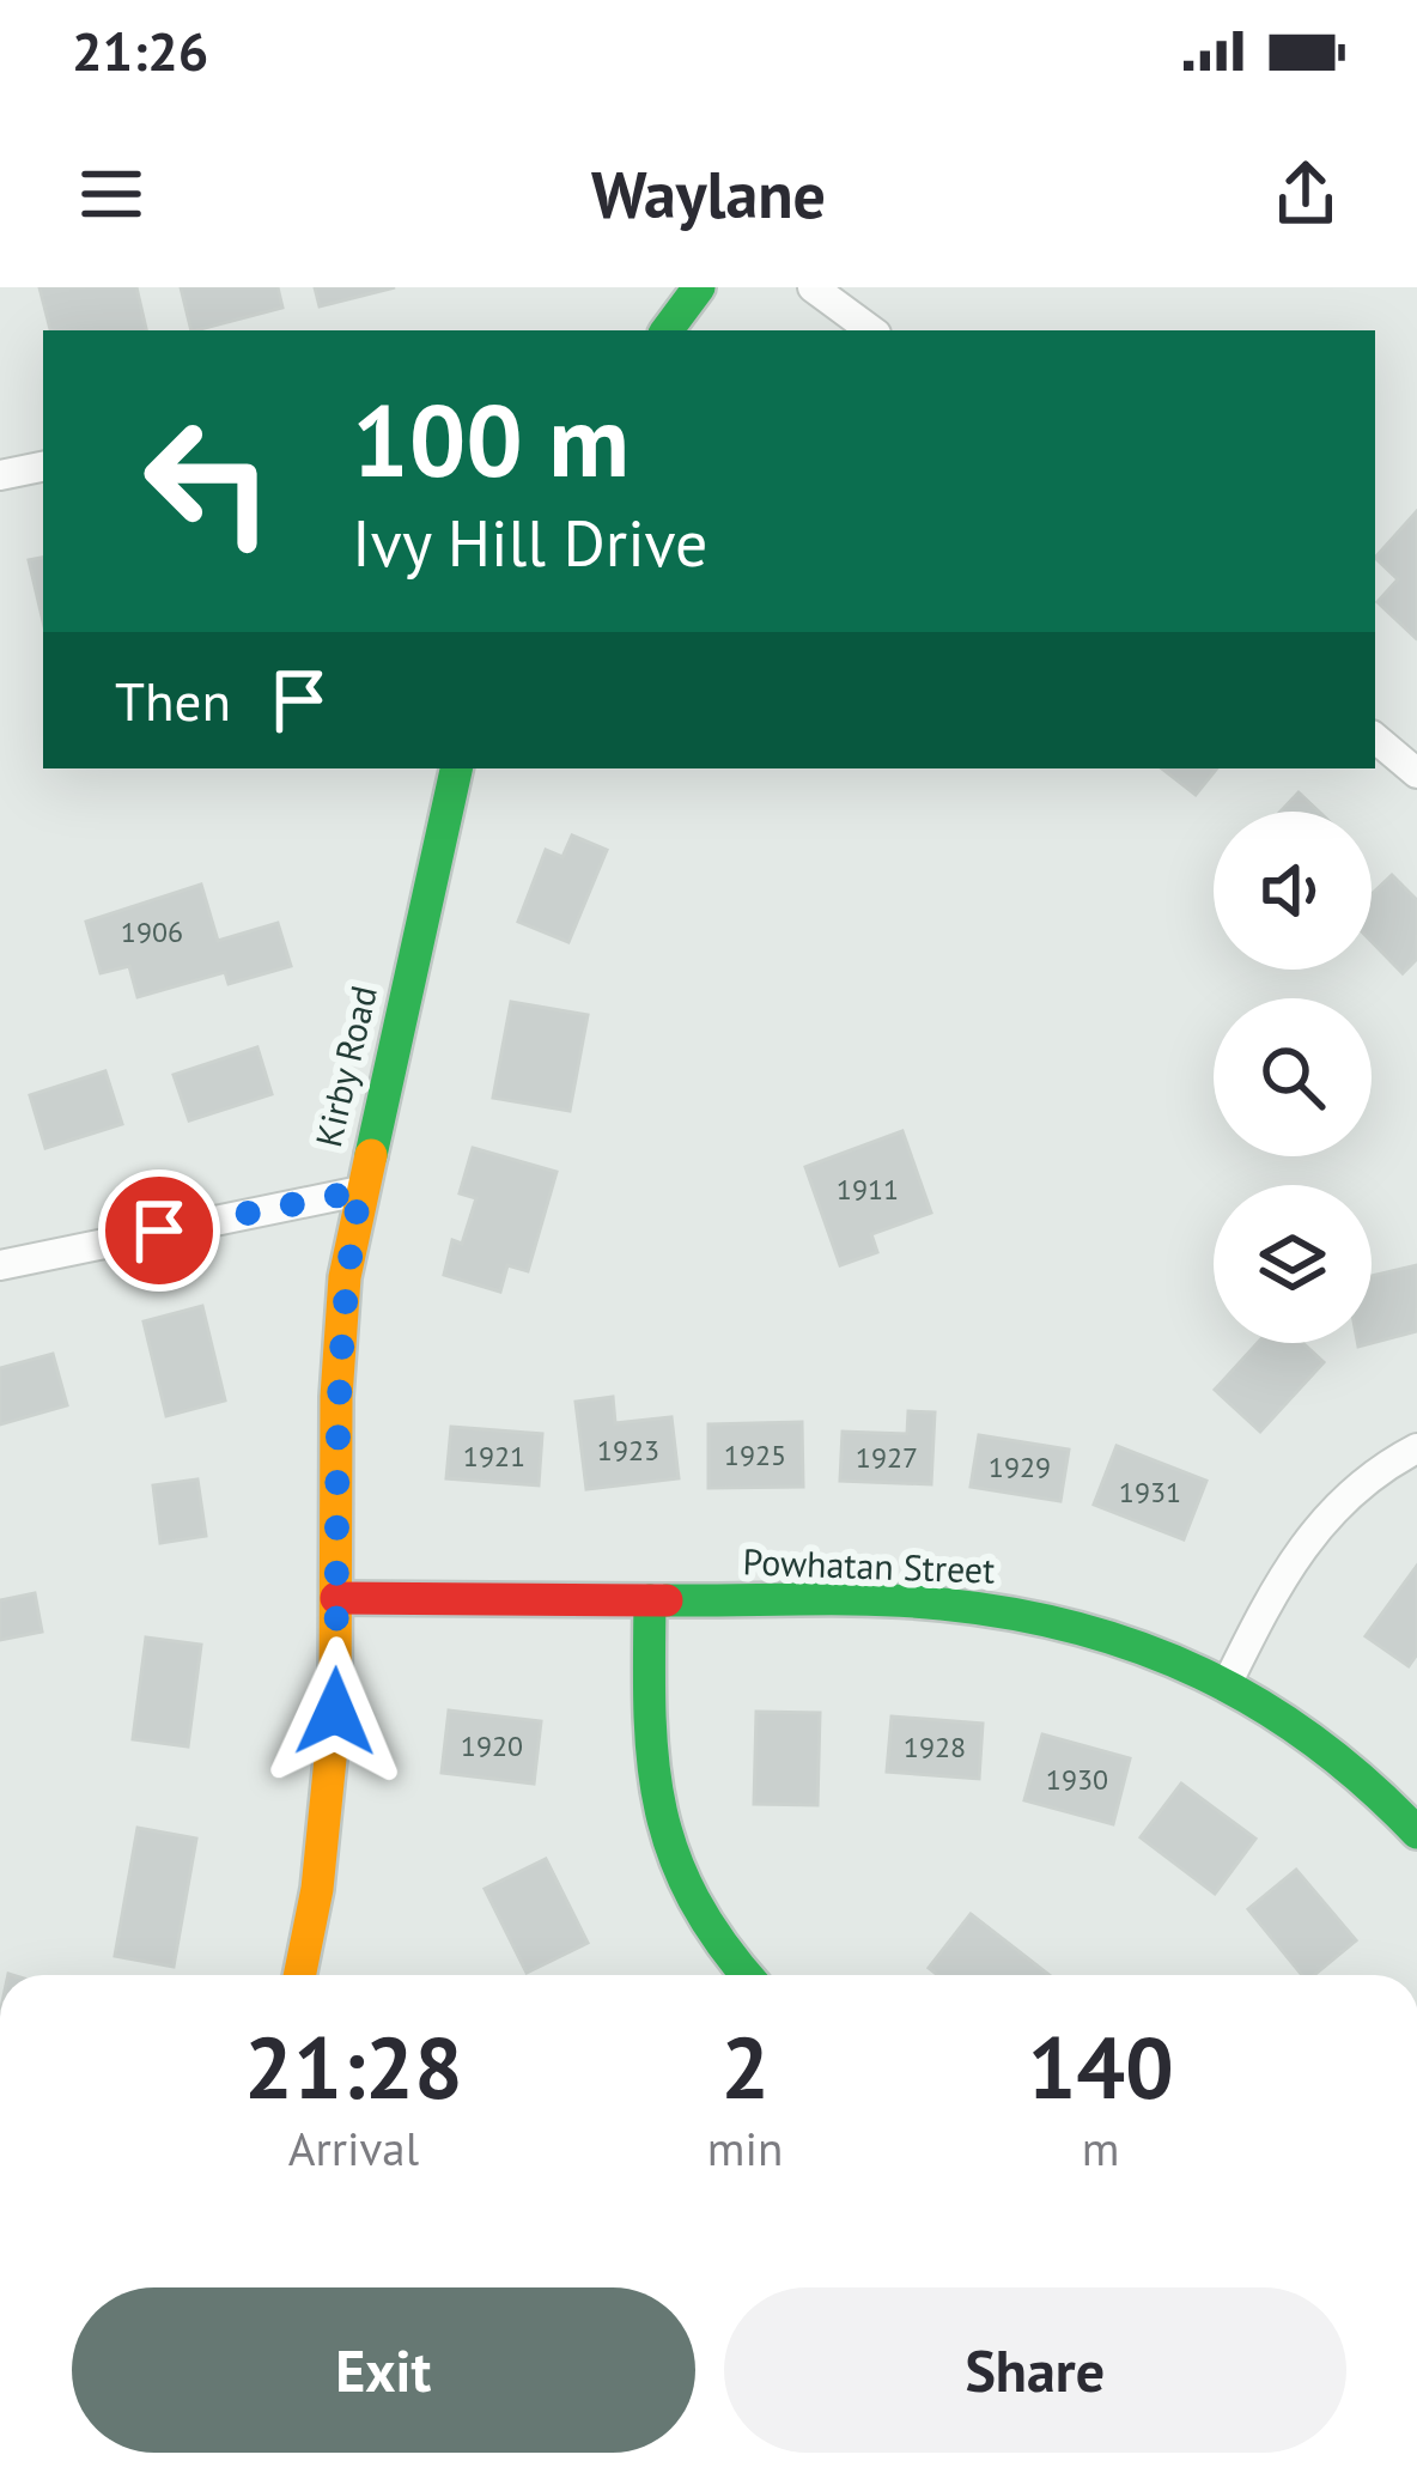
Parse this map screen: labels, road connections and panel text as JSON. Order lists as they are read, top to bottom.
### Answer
{
  "streets": {
    "street": ["Kirby Road", "Powhatan Street"]
  },
  "crossings": [
    ["Kirby Road", "Powhatan Street"]
  ],
  "house_numbers": [
    "1906",
    "1911",
    "1923",
    "1925",
    "1921",
    "1927",
    "1929",
    "1931",
    "1920",
    "1928",
    "1930"
  ],
  "page": {
    "status": "21:26",
    "header": "Waylane",
    "turn": ["100 m", "Ivy Hill Drive"],
    "then": "Then",
    "eta": [
      "21:28",
      "Arrival",
      "2",
      "min",
      "140",
      "m"
    ],
    "buttons": ["Exit", "Share"]
  }
}
